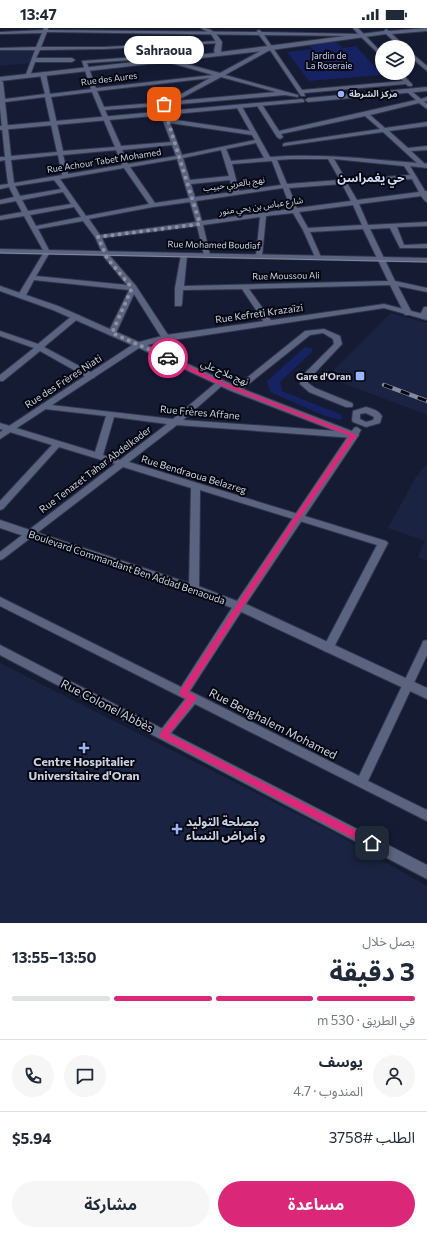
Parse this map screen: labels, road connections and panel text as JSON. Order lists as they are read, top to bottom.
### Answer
{
  "streets": {
    "main road": [
      "Rue Mohamed Boudiaf",
      "Rue Kefreti Krazaïzi",
      "نهج ملاح علي",
      "Rue des Frères Niati",
      "Boulevard Commandant Ben Addad Benaouda",
      "Rue Colonel Abbès"
    ],
    "street": [
      "Rue des Aures",
      "Rue Achour Tabet Mohamed",
      "نهج بالعربي حبيب",
      "شارع عباس بن يحي منور",
      "Rue Moussou Ali",
      "Rue Frères Affane",
      "Rue Tenazet Tahar Abdelkader",
      "Rue Bendraoua Belazreg",
      "Rue Benghalem Mohamed"
    ]
  },
  "crossings": [
    ["Rue Kefreti Krazaïzi", "نهج ملاح علي"],
    ["Rue Kefreti Krazaïzi", "Rue des Frères Niati"],
    ["نهج ملاح علي", "Rue des Frères Niati"],
    ["نهج ملاح علي", "Rue Frères Affane"],
    ["نهج ملاح علي", "Rue Tenazet Tahar Abdelkader"],
    ["Rue des Frères Niati", "Rue Frères Affane"],
    ["Rue des Frères Niati", "Rue Bendraoua Belazreg"],
    ["Rue Frères Affane", "Rue Tenazet Tahar Abdelkader"],
    ["Rue Tenazet Tahar Abdelkader", "Rue Bendraoua Belazreg"],
    ["Rue Tenazet Tahar Abdelkader", "Boulevard Commandant Ben Addad Benaouda"],
    ["Rue Bendraoua Belazreg", "Boulevard Commandant Ben Addad Benaouda"]
  ],
  "districts": ["حي يغمراسن"],
  "parks": ["Jardin de La Roseraie"],
  "places": {
    "other": ["مركز الشرطة", "Sahraoua"],
    "transit": ["Gare d'Oran"],
    "health": ["Centre Hospitalier Universitaire d'Oran", "مصلحة التوليد و أمراض النساء"]
  },
  "page": {
    "status": "13:47",
    "bubble": "Sahraoua",
    "heading": ["3 دقيقة", "يصل خلال", "13:50–13:55"],
    "panel": [
      "يوسف",
      "المندوب · 4.7",
      "الطلب #3758",
      "$5.94"
    ],
    "bar": "في الطريق · 530 m",
    "buttons": ["مساعدة", "مشاركة"]
  }
}
